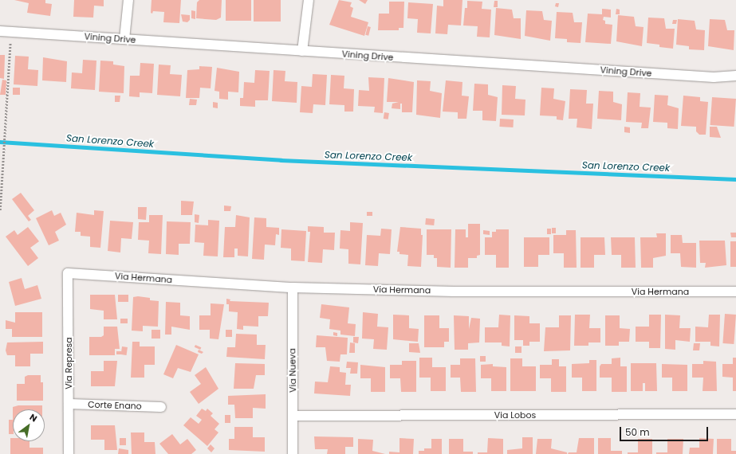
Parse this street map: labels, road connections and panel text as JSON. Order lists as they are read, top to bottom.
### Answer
{
  "streets": {
    "street": [
      "Vining Drive",
      "Via Hermana",
      "Via Represa",
      "Via Nueva",
      "Corte Enano",
      "Via Lobos"
    ]
  },
  "crossings": [
    ["Via Hermana", "Via Represa"],
    ["Via Hermana", "Via Nueva"],
    ["Via Represa", "Corte Enano"],
    ["Via Nueva", "Via Lobos"]
  ],
  "water": ["San Lorenzo Creek"],
  "scale_bar": "50 m",
  "north": "top right"
}
